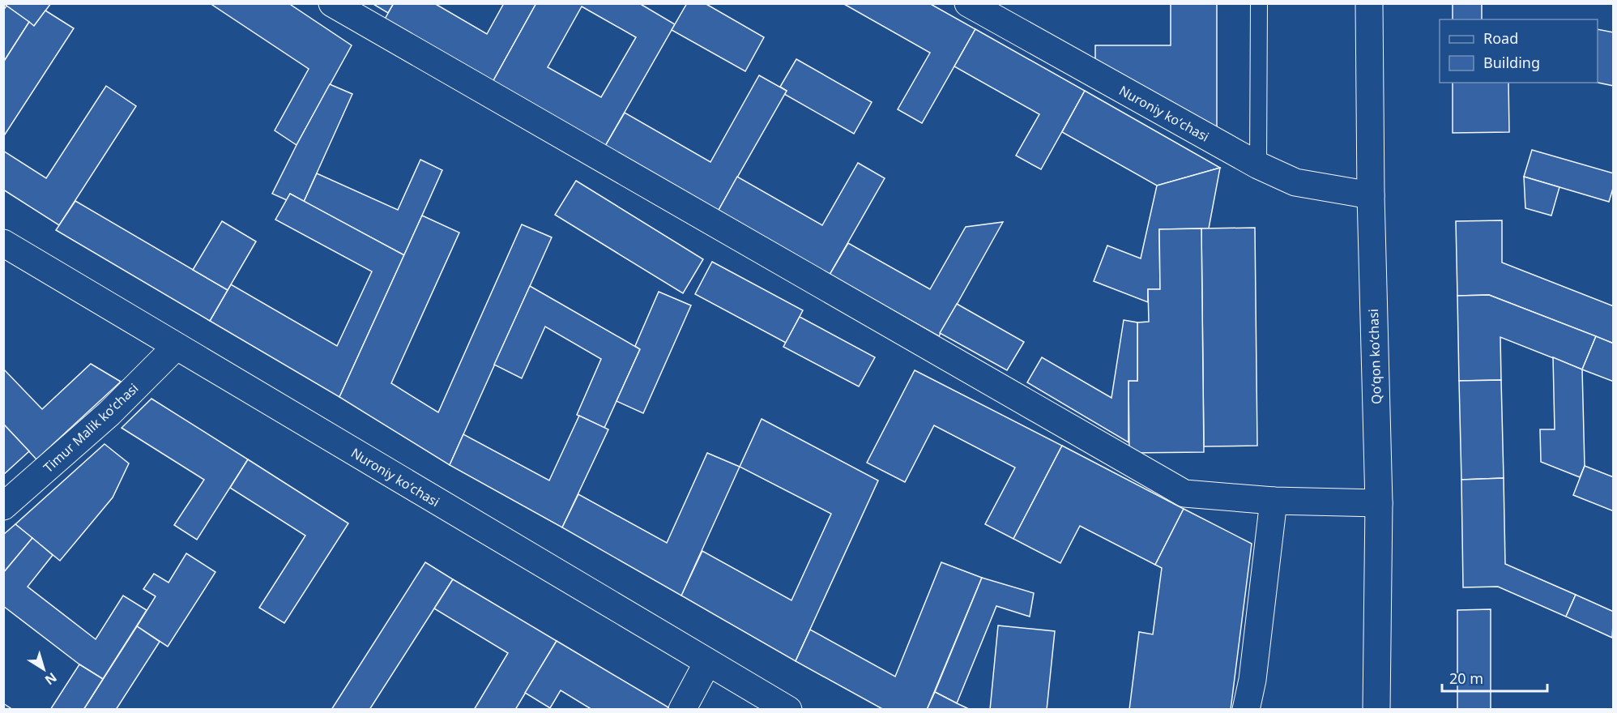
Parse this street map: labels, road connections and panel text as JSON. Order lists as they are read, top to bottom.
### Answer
{
  "streets": {
    "street": ["Nuroniy koʻchasi", "Qoʻqon koʻchasi", "Timur Malik koʻchasi"]
  },
  "crossings": [
    ["Nuroniy koʻchasi", "Qoʻqon koʻchasi"],
    ["Nuroniy koʻchasi", "Timur Malik koʻchasi"]
  ],
  "legend": ["Road", "Building"],
  "scale_bar": "20 m",
  "north": "bottom right"
}
